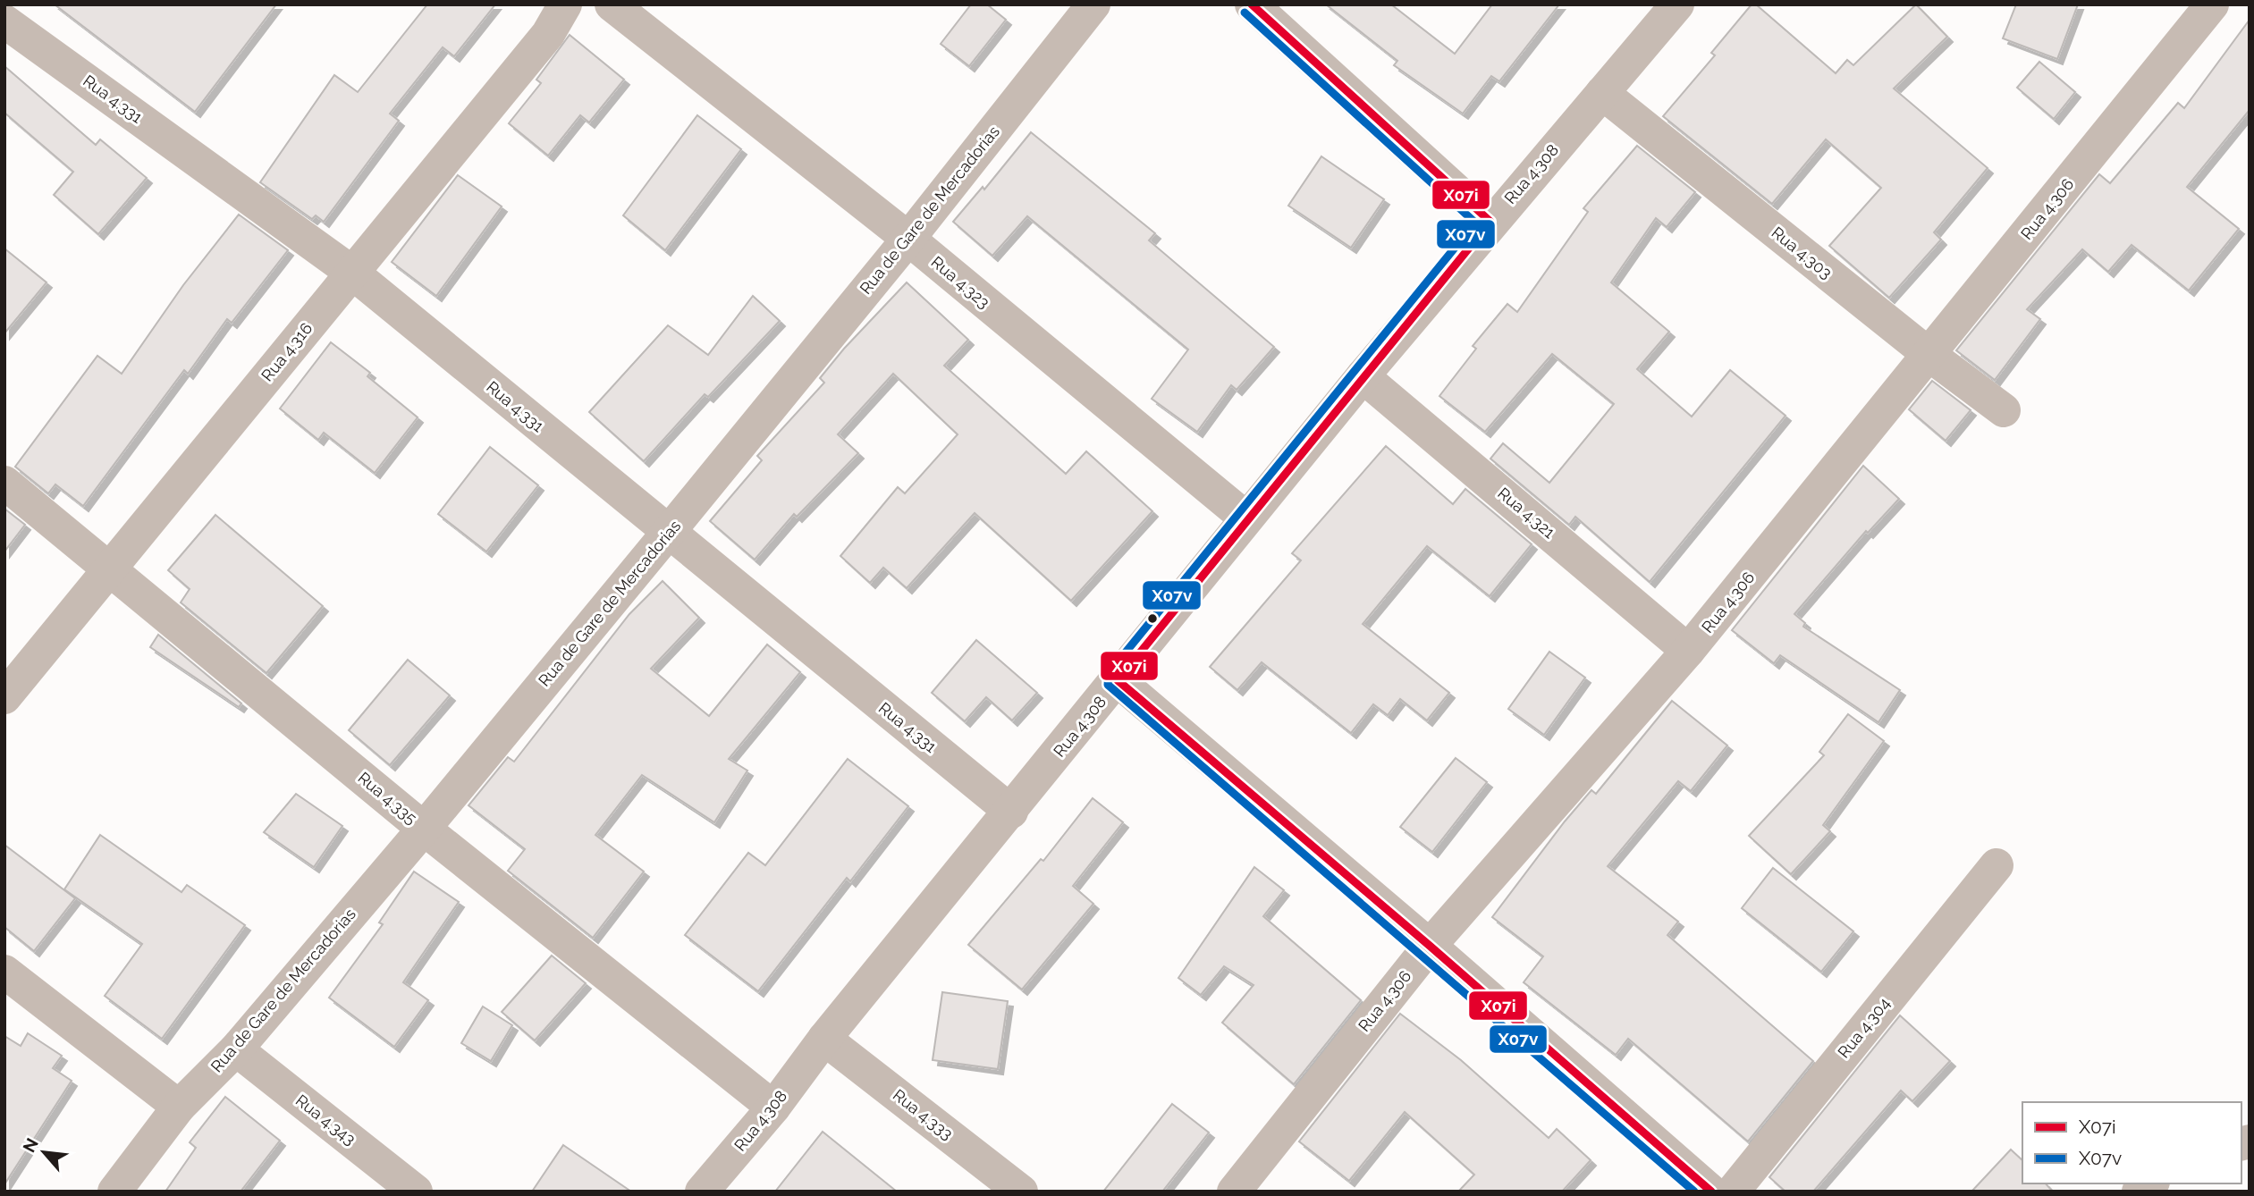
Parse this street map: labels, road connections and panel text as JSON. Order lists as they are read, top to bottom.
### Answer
{
  "streets": {
    "street": [
      "Rua 4.331",
      "Rua 4.308",
      "Rua 4.306",
      "Rua de Gare de Mercadorias",
      "Rua 4.303",
      "Rua 4.323",
      "Rua 4.316",
      "Rua 4.321",
      "Rua 4.335",
      "Rua 4.304",
      "Rua 4.333",
      "Rua 4.343"
    ]
  },
  "crossings": [
    ["Rua 4.331", "Rua 4.308"],
    ["Rua 4.331", "Rua de Gare de Mercadorias"],
    ["Rua 4.331", "Rua 4.316"],
    ["Rua 4.308", "Rua 4.303"],
    ["Rua 4.308", "Rua 4.323"],
    ["Rua 4.308", "Rua 4.321"],
    ["Rua 4.308", "Rua 4.335"],
    ["Rua 4.308", "Rua 4.333"],
    ["Rua 4.306", "Rua 4.303"],
    ["Rua 4.306", "Rua 4.321"],
    ["Rua de Gare de Mercadorias", "Rua 4.323"],
    ["Rua de Gare de Mercadorias", "Rua 4.335"],
    ["Rua de Gare de Mercadorias", "Rua 4.343"],
    ["Rua 4.316", "Rua 4.335"]
  ],
  "lines": ["transit line X07i", "transit line X07v"],
  "legend": ["X07i", "X07v"],
  "north": "top left"
}
